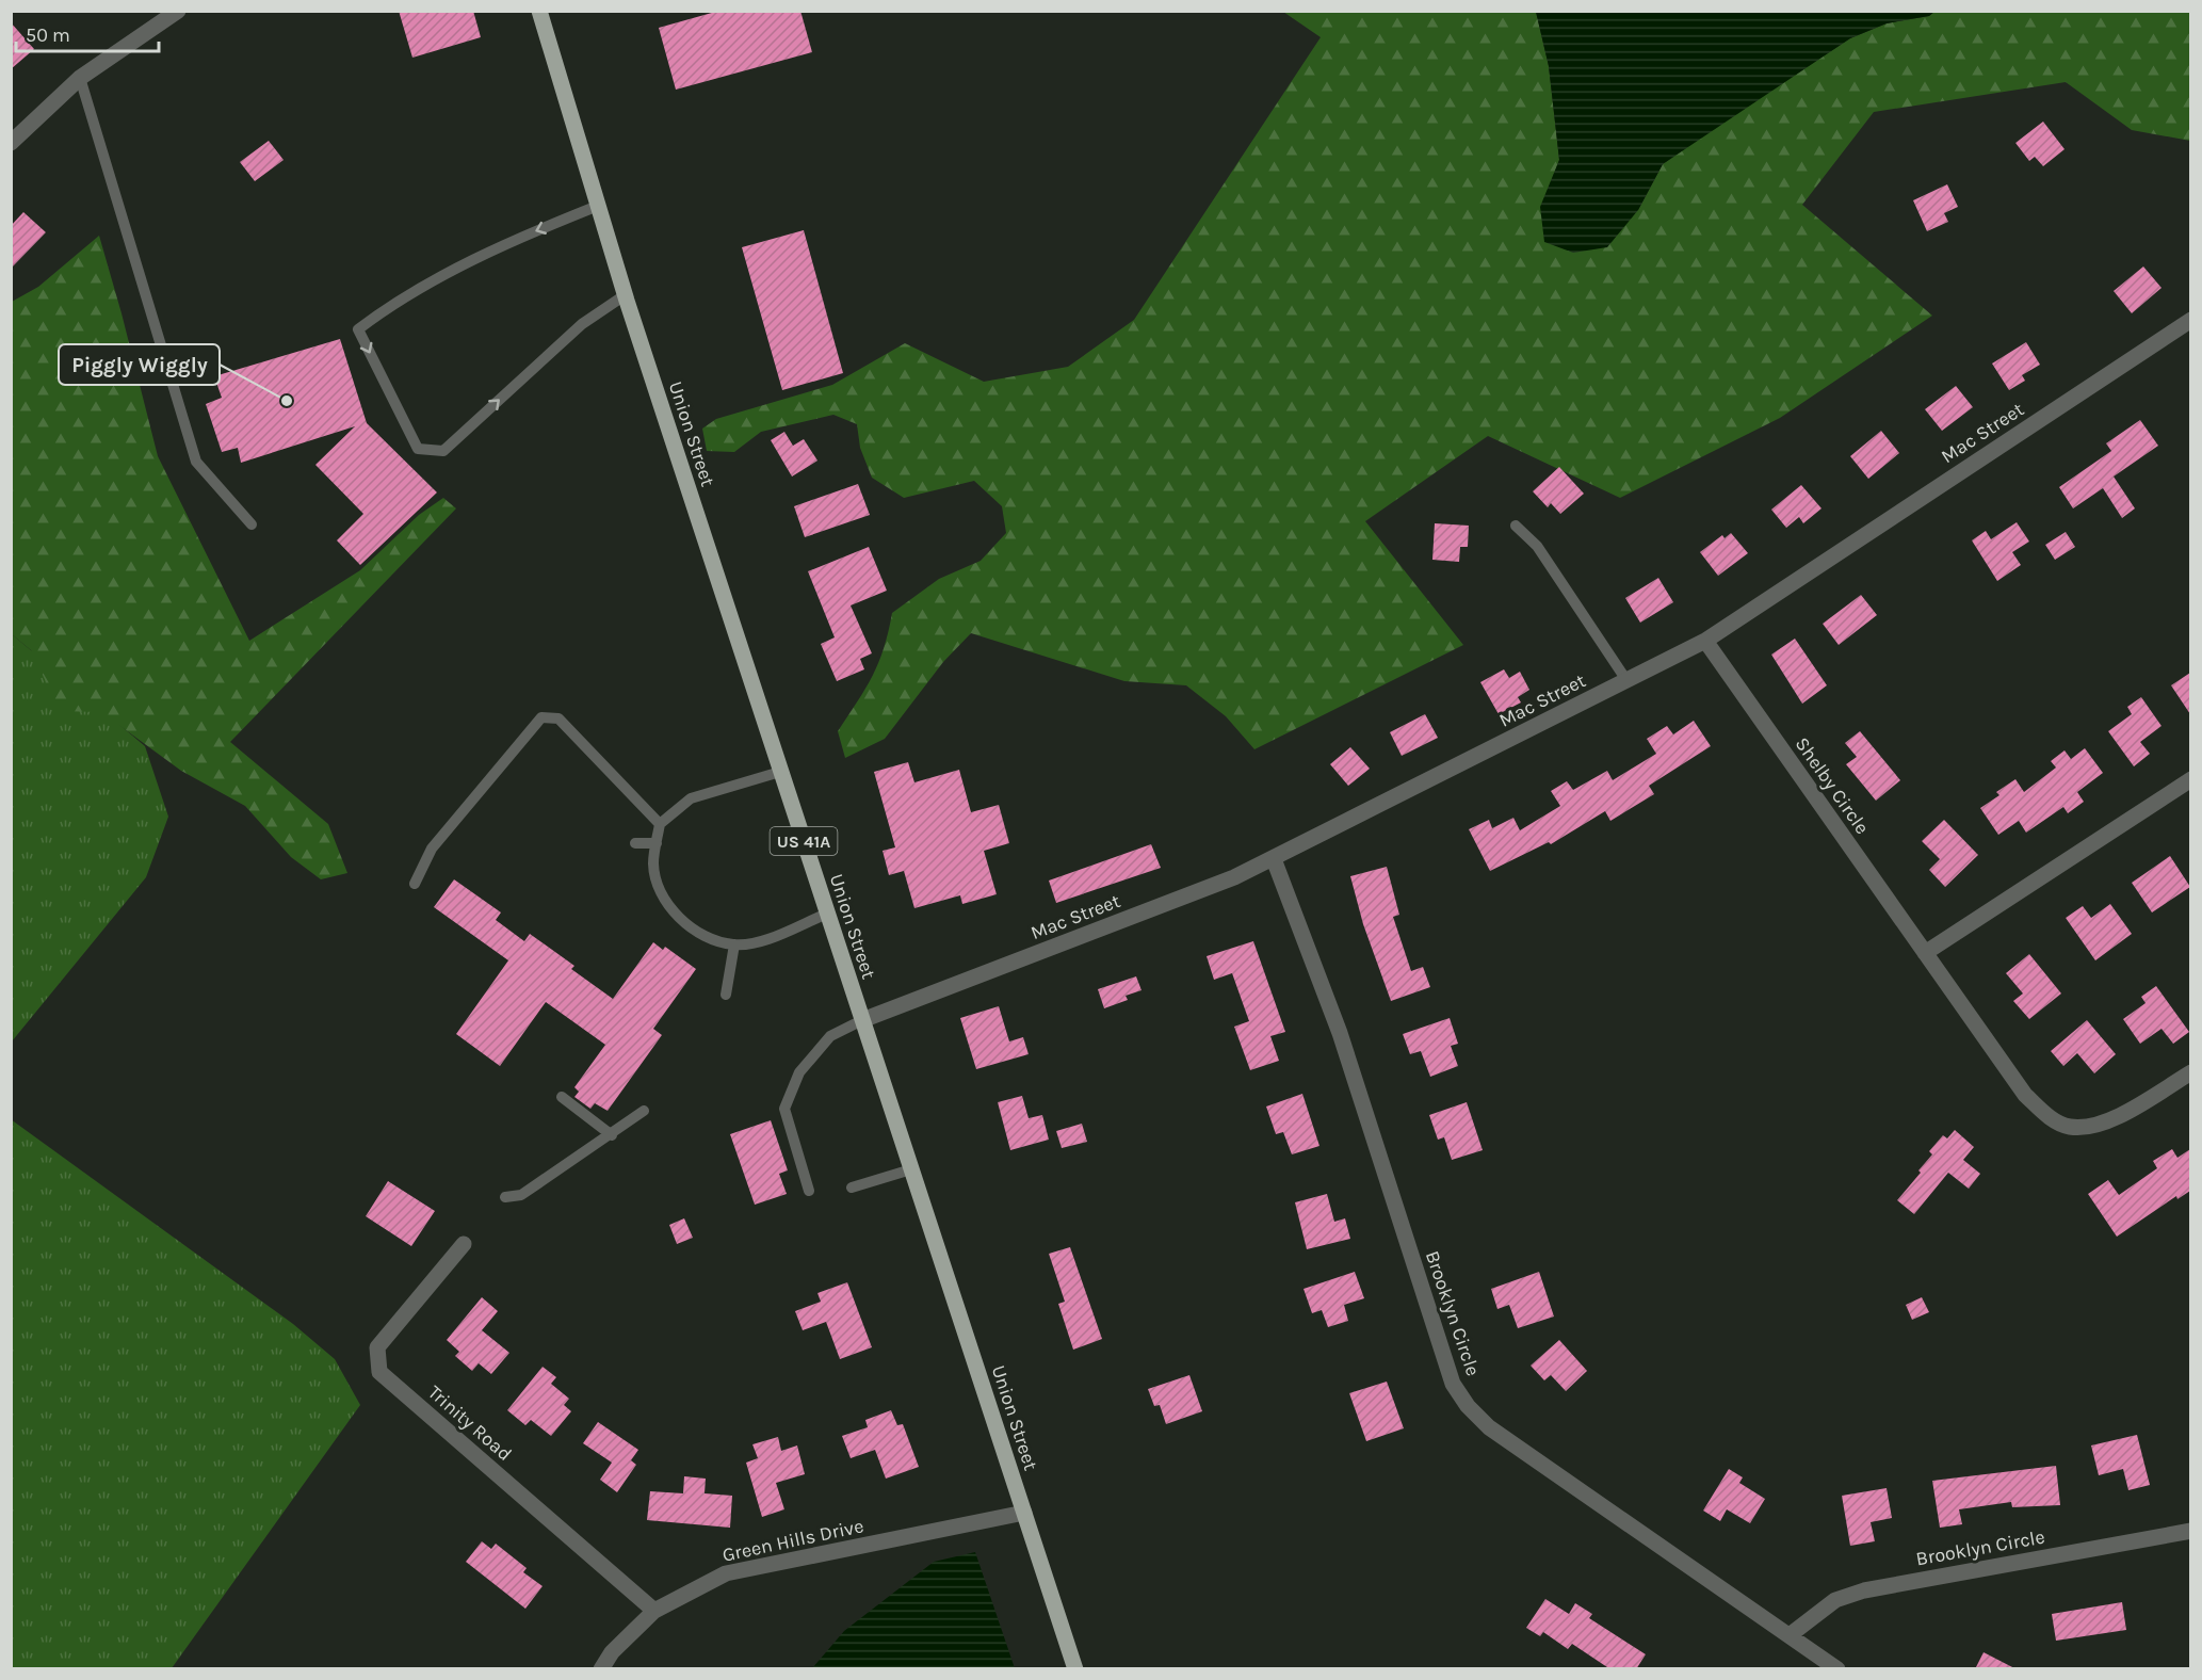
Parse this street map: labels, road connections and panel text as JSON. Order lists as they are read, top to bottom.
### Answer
{
  "streets": {
    "main road": ["Union Street", "US 41A"],
    "street": [
      "Mac Street",
      "Shelby Circle",
      "Brooklyn Circle",
      "Trinity Road",
      "Green Hills Drive"
    ]
  },
  "crossings": [
    ["Mac Street", "Union Street"],
    ["Mac Street", "Shelby Circle"],
    ["Mac Street", "Brooklyn Circle"],
    ["Union Street", "Green Hills Drive"],
    ["Trinity Road", "Green Hills Drive"]
  ],
  "places": ["Piggly Wiggly"],
  "scale_bar": "50 m"
}
